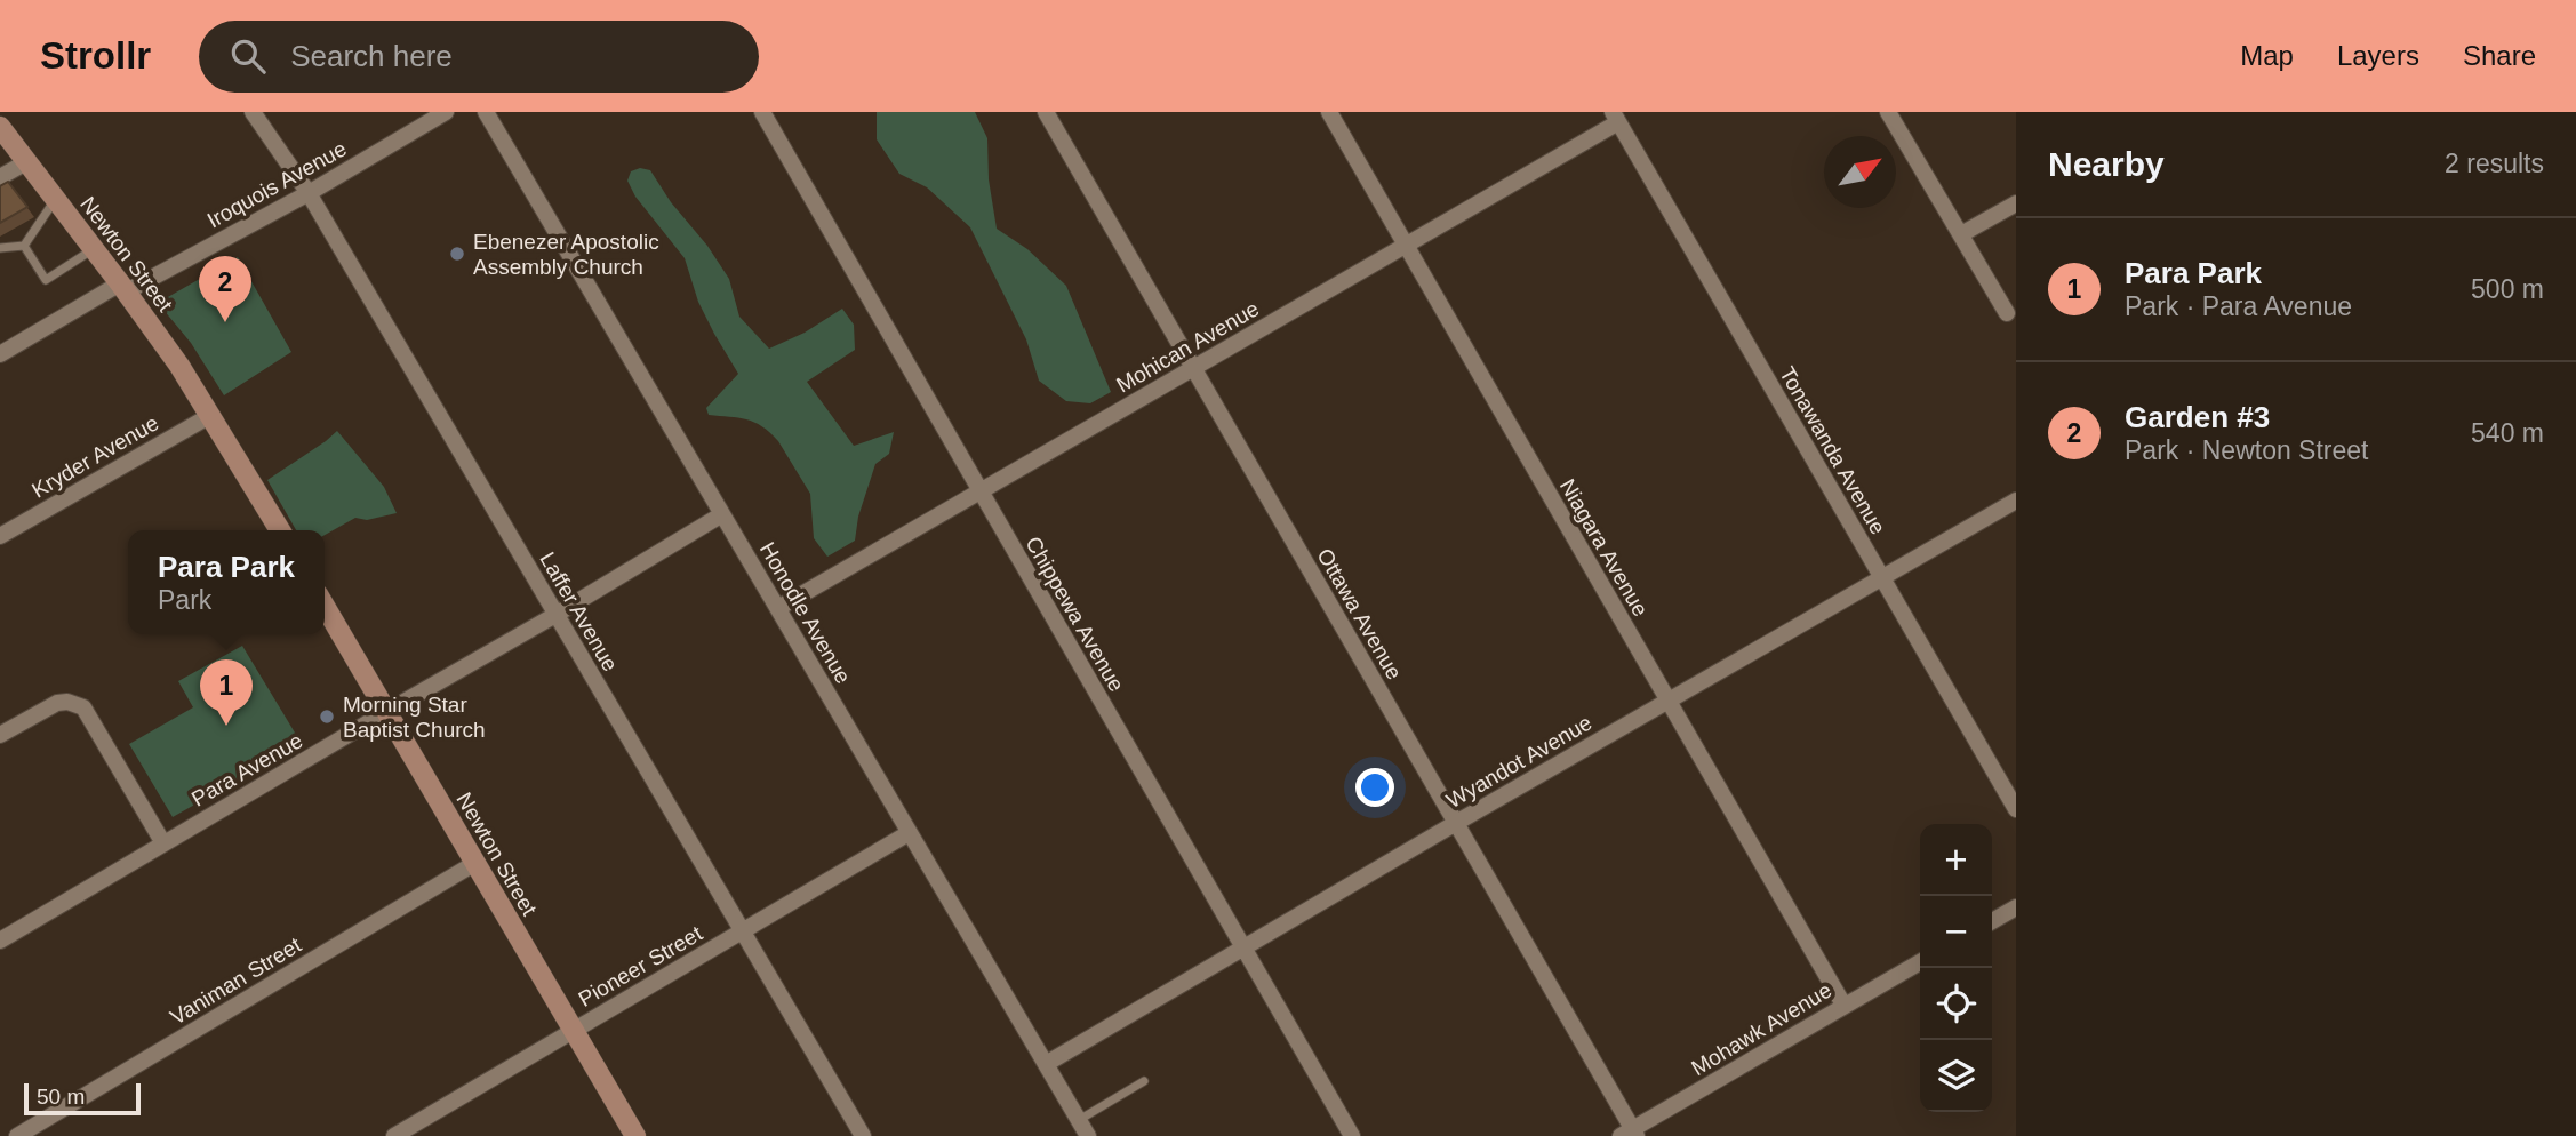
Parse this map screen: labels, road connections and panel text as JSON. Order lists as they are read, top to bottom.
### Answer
{
  "streets": {
    "street": [
      "Iroquois Avenue",
      "Newton Street",
      "Mohican Avenue",
      "Tonawanda Avenue",
      "Kryder Avenue",
      "Niagara Avenue",
      "Laffer Avenue",
      "Honodle Avenue",
      "Chippewa Avenue",
      "Ottawa Avenue",
      "Wyandot Avenue",
      "Para Avenue",
      "Pioneer Street",
      "Vaniman Street",
      "Mohawk Avenue"
    ]
  },
  "crossings": [
    ["Iroquois Avenue", "Newton Street"],
    ["Iroquois Avenue", "Laffer Avenue"],
    ["Newton Street", "Kryder Avenue"],
    ["Newton Street", "Para Avenue"],
    ["Newton Street", "Pioneer Street"],
    ["Newton Street", "Vaniman Street"],
    ["Mohican Avenue", "Tonawanda Avenue"],
    ["Mohican Avenue", "Niagara Avenue"],
    ["Mohican Avenue", "Honodle Avenue"],
    ["Mohican Avenue", "Chippewa Avenue"],
    ["Mohican Avenue", "Ottawa Avenue"],
    ["Tonawanda Avenue", "Wyandot Avenue"],
    ["Niagara Avenue", "Wyandot Avenue"],
    ["Niagara Avenue", "Mohawk Avenue"],
    ["Laffer Avenue", "Para Avenue"],
    ["Laffer Avenue", "Pioneer Street"],
    ["Honodle Avenue", "Wyandot Avenue"],
    ["Honodle Avenue", "Para Avenue"],
    ["Honodle Avenue", "Pioneer Street"],
    ["Chippewa Avenue", "Wyandot Avenue"],
    ["Ottawa Avenue", "Wyandot Avenue"],
    ["Ottawa Avenue", "Mohawk Avenue"]
  ],
  "places": ["Ebenezer Apostolic Assembly Church", "Morning Star Baptist Church"],
  "scale_bar": "50 m",
  "north": "top right",
  "page": {
    "header": "Strollr",
    "search": "Search here",
    "nav": ["Map", "Layers", "Share"],
    "heading": ["Nearby", "2 results"],
    "list": [
      {
        "mark": "1",
        "name": "Para Park",
        "note": "Park · Para Avenue",
        "value": "500 m"
      },
      {
        "mark": "2",
        "name": "Garden #3",
        "note": "Park · Newton Street",
        "value": "540 m"
      }
    ],
    "pins": ["2", "1"],
    "popup": ["Para Park", "Park"],
    "map_buttons": ["+", "−"],
    "scale": "50 m"
  }
}
